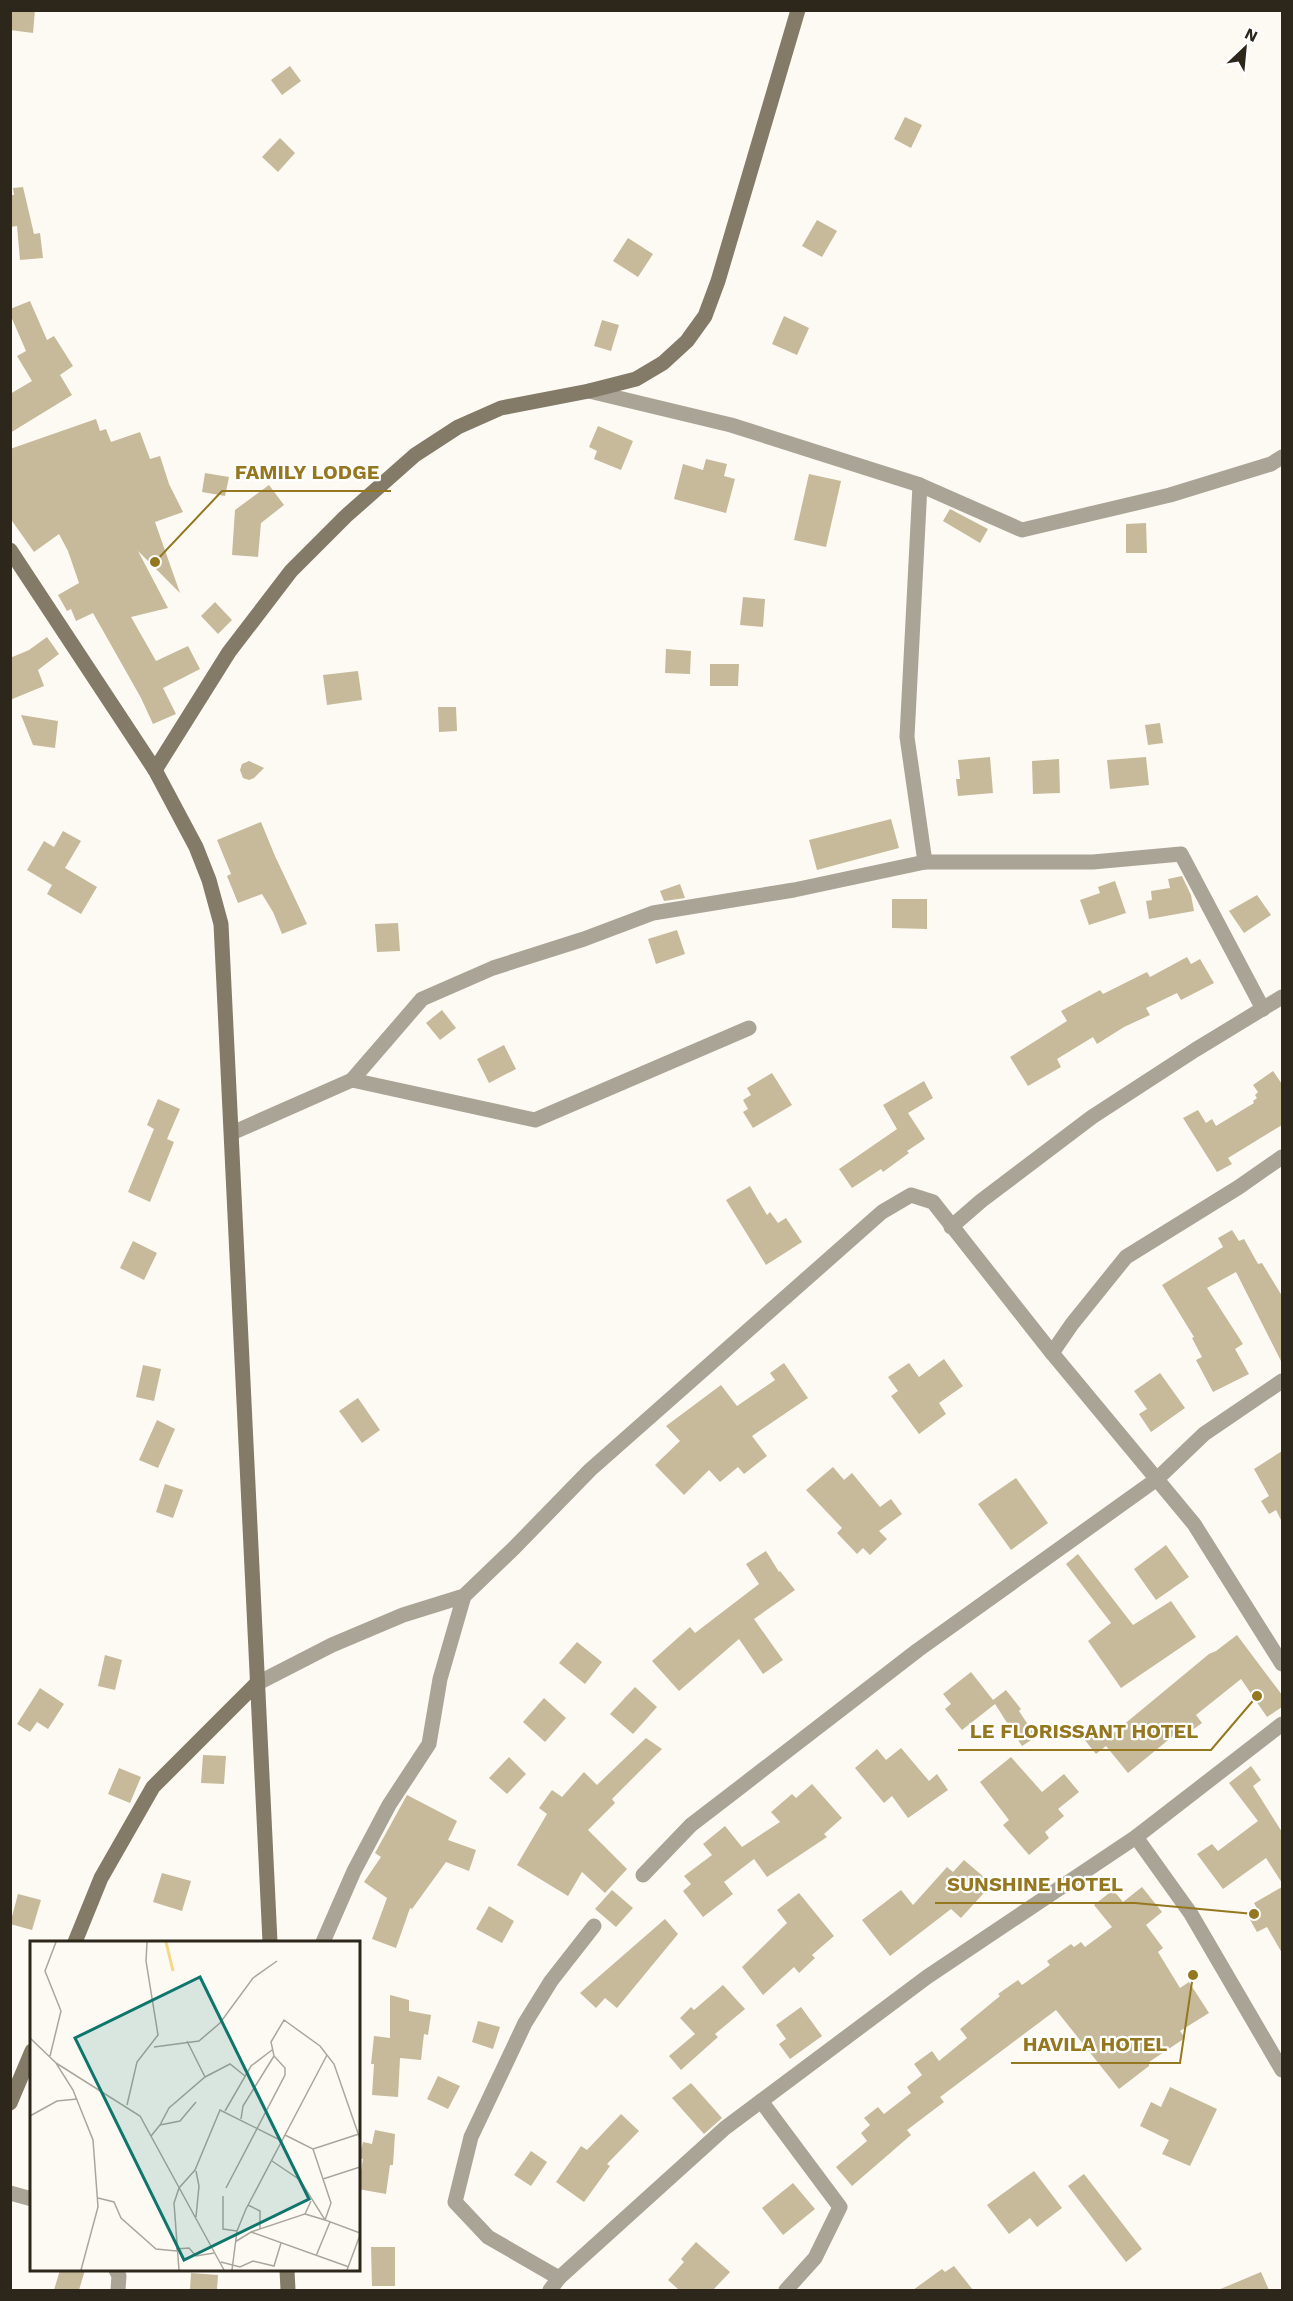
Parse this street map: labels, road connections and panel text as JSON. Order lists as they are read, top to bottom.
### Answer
{
  "places": [
    "FAMILY LODGE",
    "LE FLORISSANT HOTEL",
    "SUNSHINE HOTEL",
    "HAVILA HOTEL"
  ],
  "north": "top right"
}
